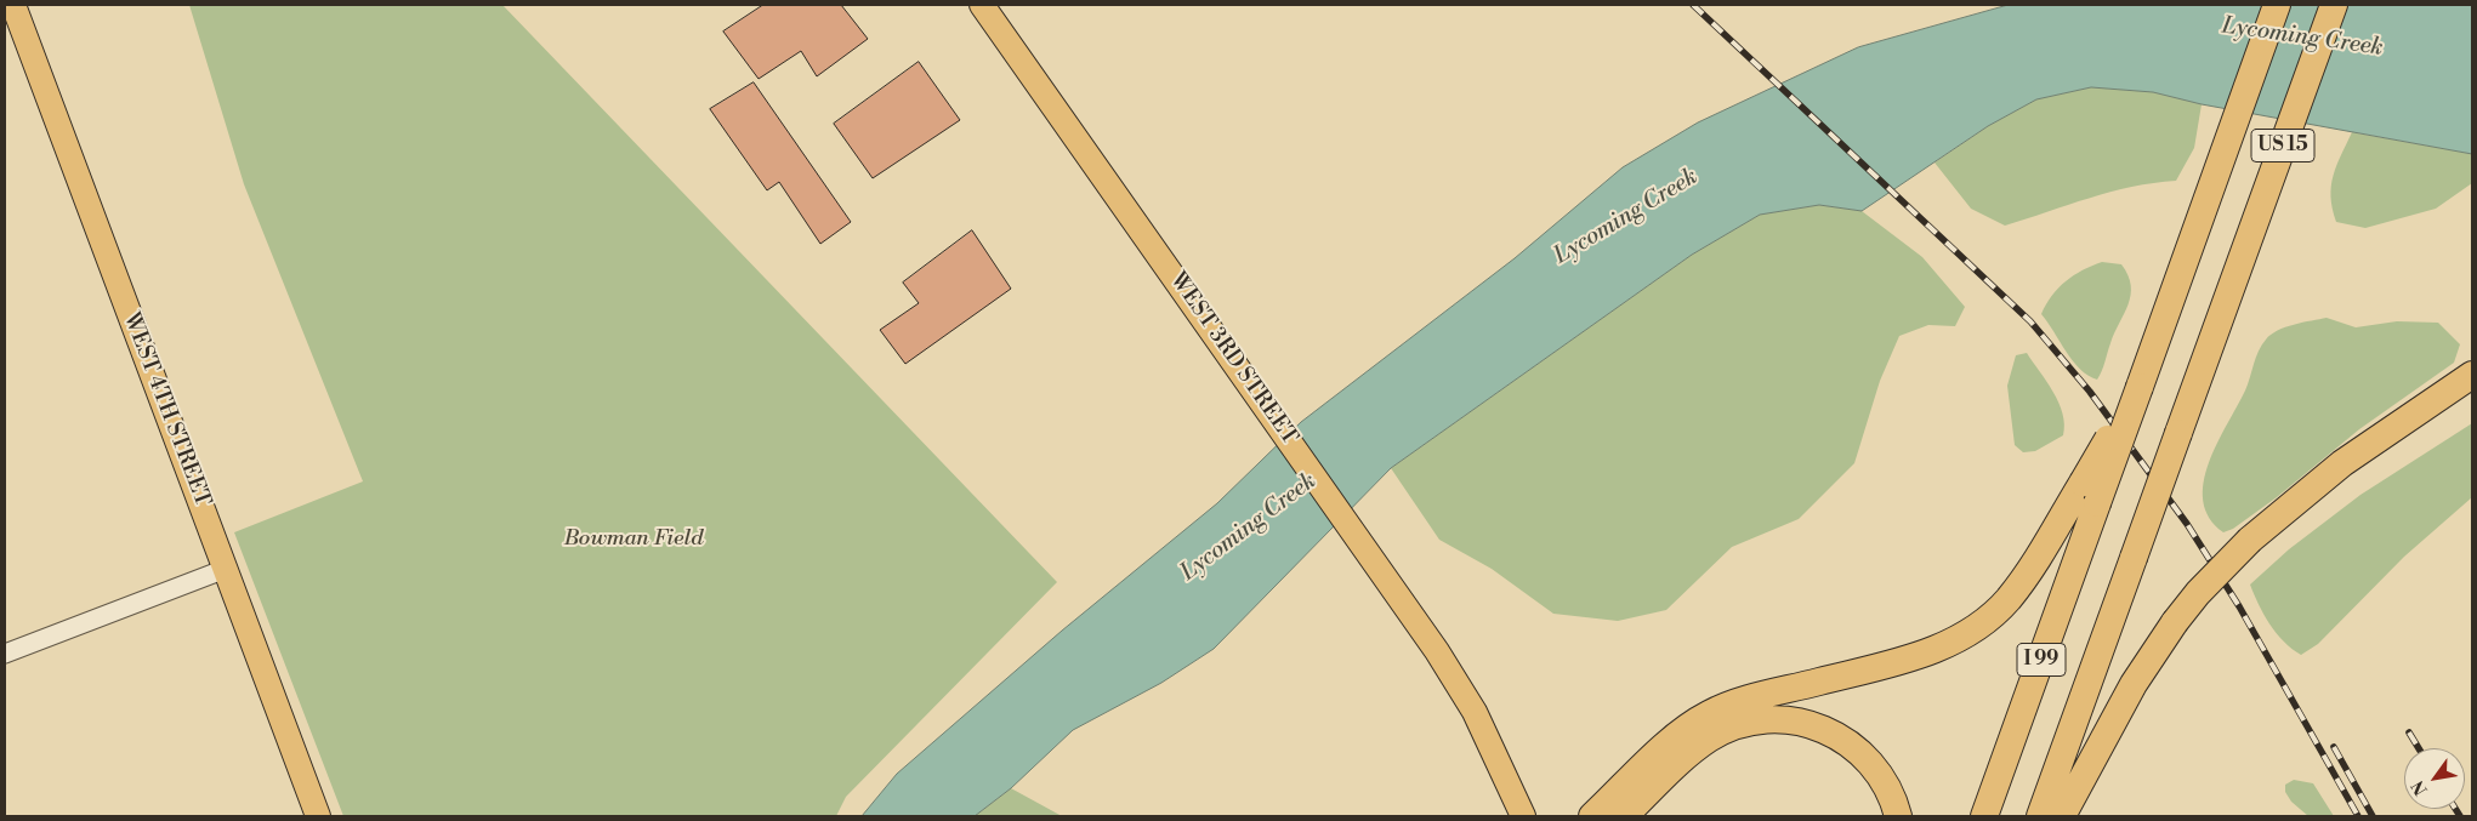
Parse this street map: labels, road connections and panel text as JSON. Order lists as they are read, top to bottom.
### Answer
{
  "streets": {
    "highway": ["US 15", "I 99"],
    "main road": ["WEST 3RD STREET", "WEST 4TH STREET"]
  },
  "water": ["Lycoming Creek"],
  "parks": ["Bowman Field"],
  "north": "bottom left"
}
